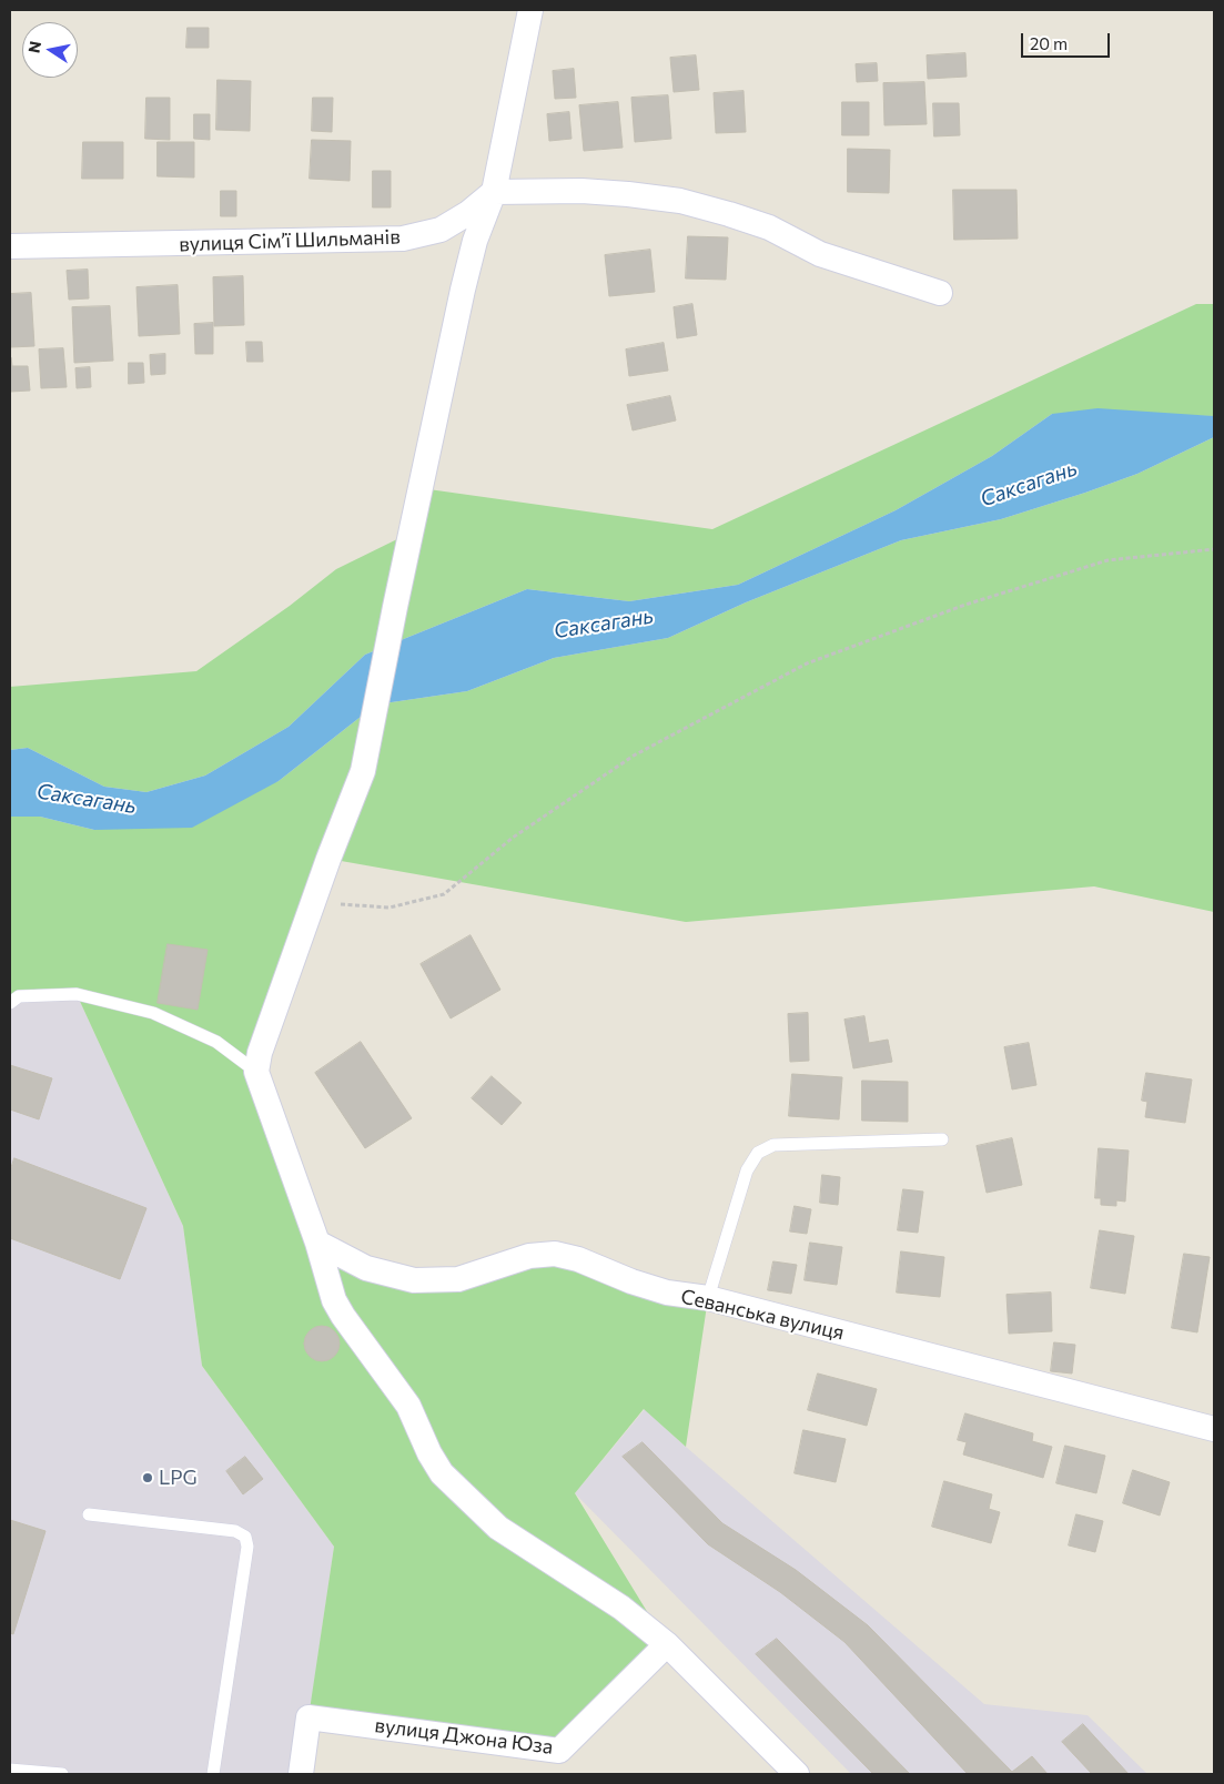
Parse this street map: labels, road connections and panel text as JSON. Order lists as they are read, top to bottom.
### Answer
{
  "streets": {
    "street": ["вулиця Сімʼї Шильманів", "Севанська вулиця", "вулиця Джона Юза"]
  },
  "water": ["Саксагань"],
  "places": ["LPG"],
  "scale_bar": "20 m",
  "north": "left"
}
